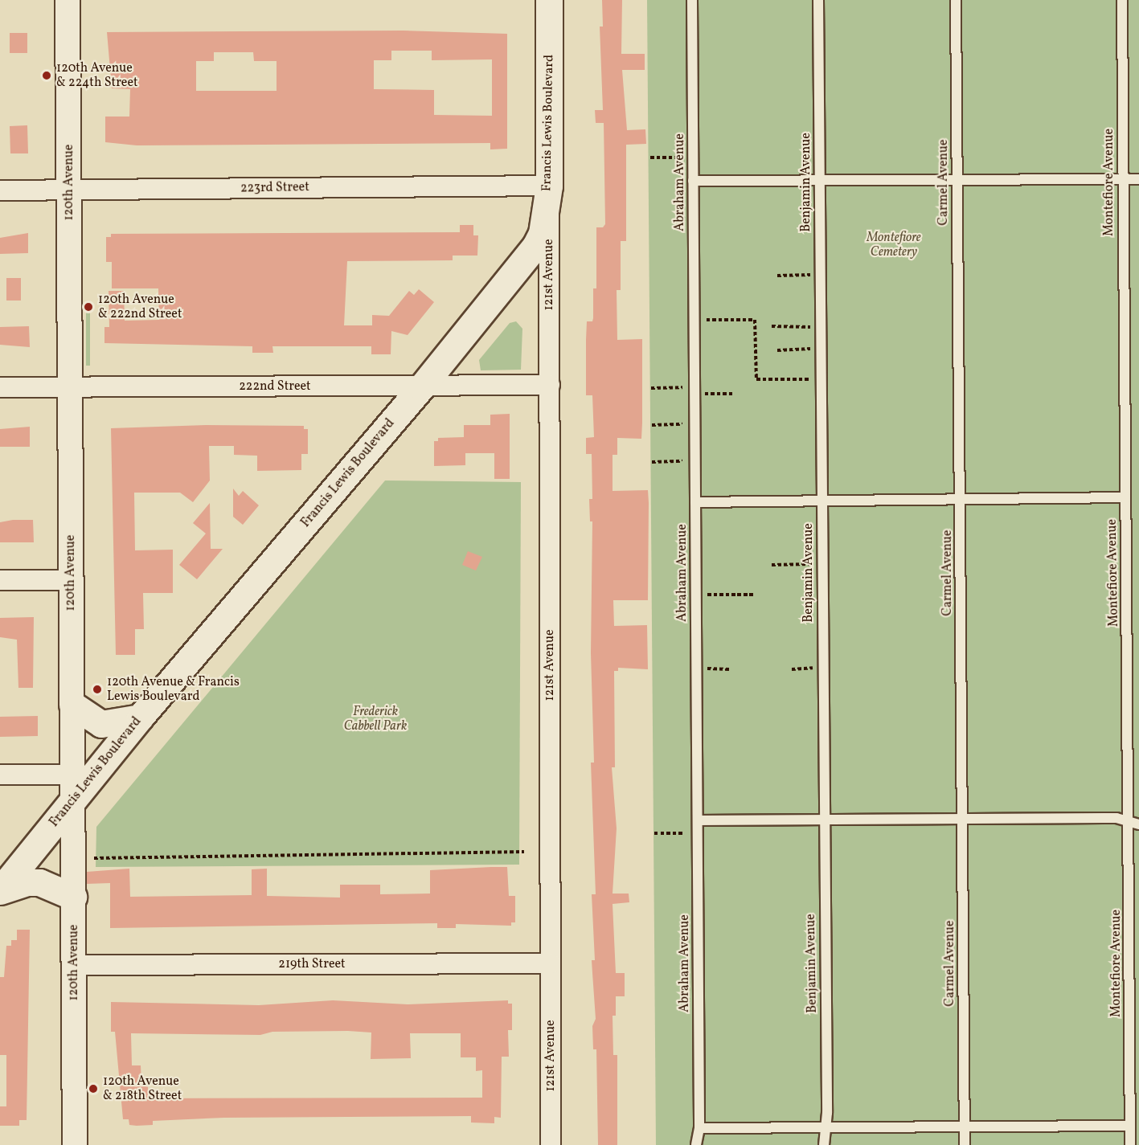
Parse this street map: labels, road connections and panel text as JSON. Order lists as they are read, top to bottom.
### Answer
{
  "streets": {
    "main road": ["Francis Lewis Boulevard"],
    "street": [
      "120th Avenue",
      "223rd Street",
      "121st Avenue",
      "222nd Street",
      "219th Street"
    ],
    "lane": [
      "Abraham Avenue",
      "Benjamin Avenue",
      "Carmel Avenue",
      "Montefiore Avenue"
    ]
  },
  "crossings": [
    ["Francis Lewis Boulevard", "120th Avenue"],
    ["Francis Lewis Boulevard", "223rd Street"],
    ["Francis Lewis Boulevard", "121st Avenue"],
    ["Francis Lewis Boulevard", "222nd Street"],
    ["120th Avenue", "223rd Street"],
    ["120th Avenue", "222nd Street"],
    ["120th Avenue", "219th Street"],
    ["223rd Street", "121st Avenue"],
    ["121st Avenue", "222nd Street"],
    ["121st Avenue", "219th Street"]
  ],
  "parks": ["Montefiore Cemetery", "Frederick Cabbell Park"],
  "places": [
    "120th Avenue & 224th Street",
    "120th Avenue & 222nd Street",
    "120th Avenue & Francis Lewis Boulevard",
    "120th Avenue & 218th Street"
  ]
}
